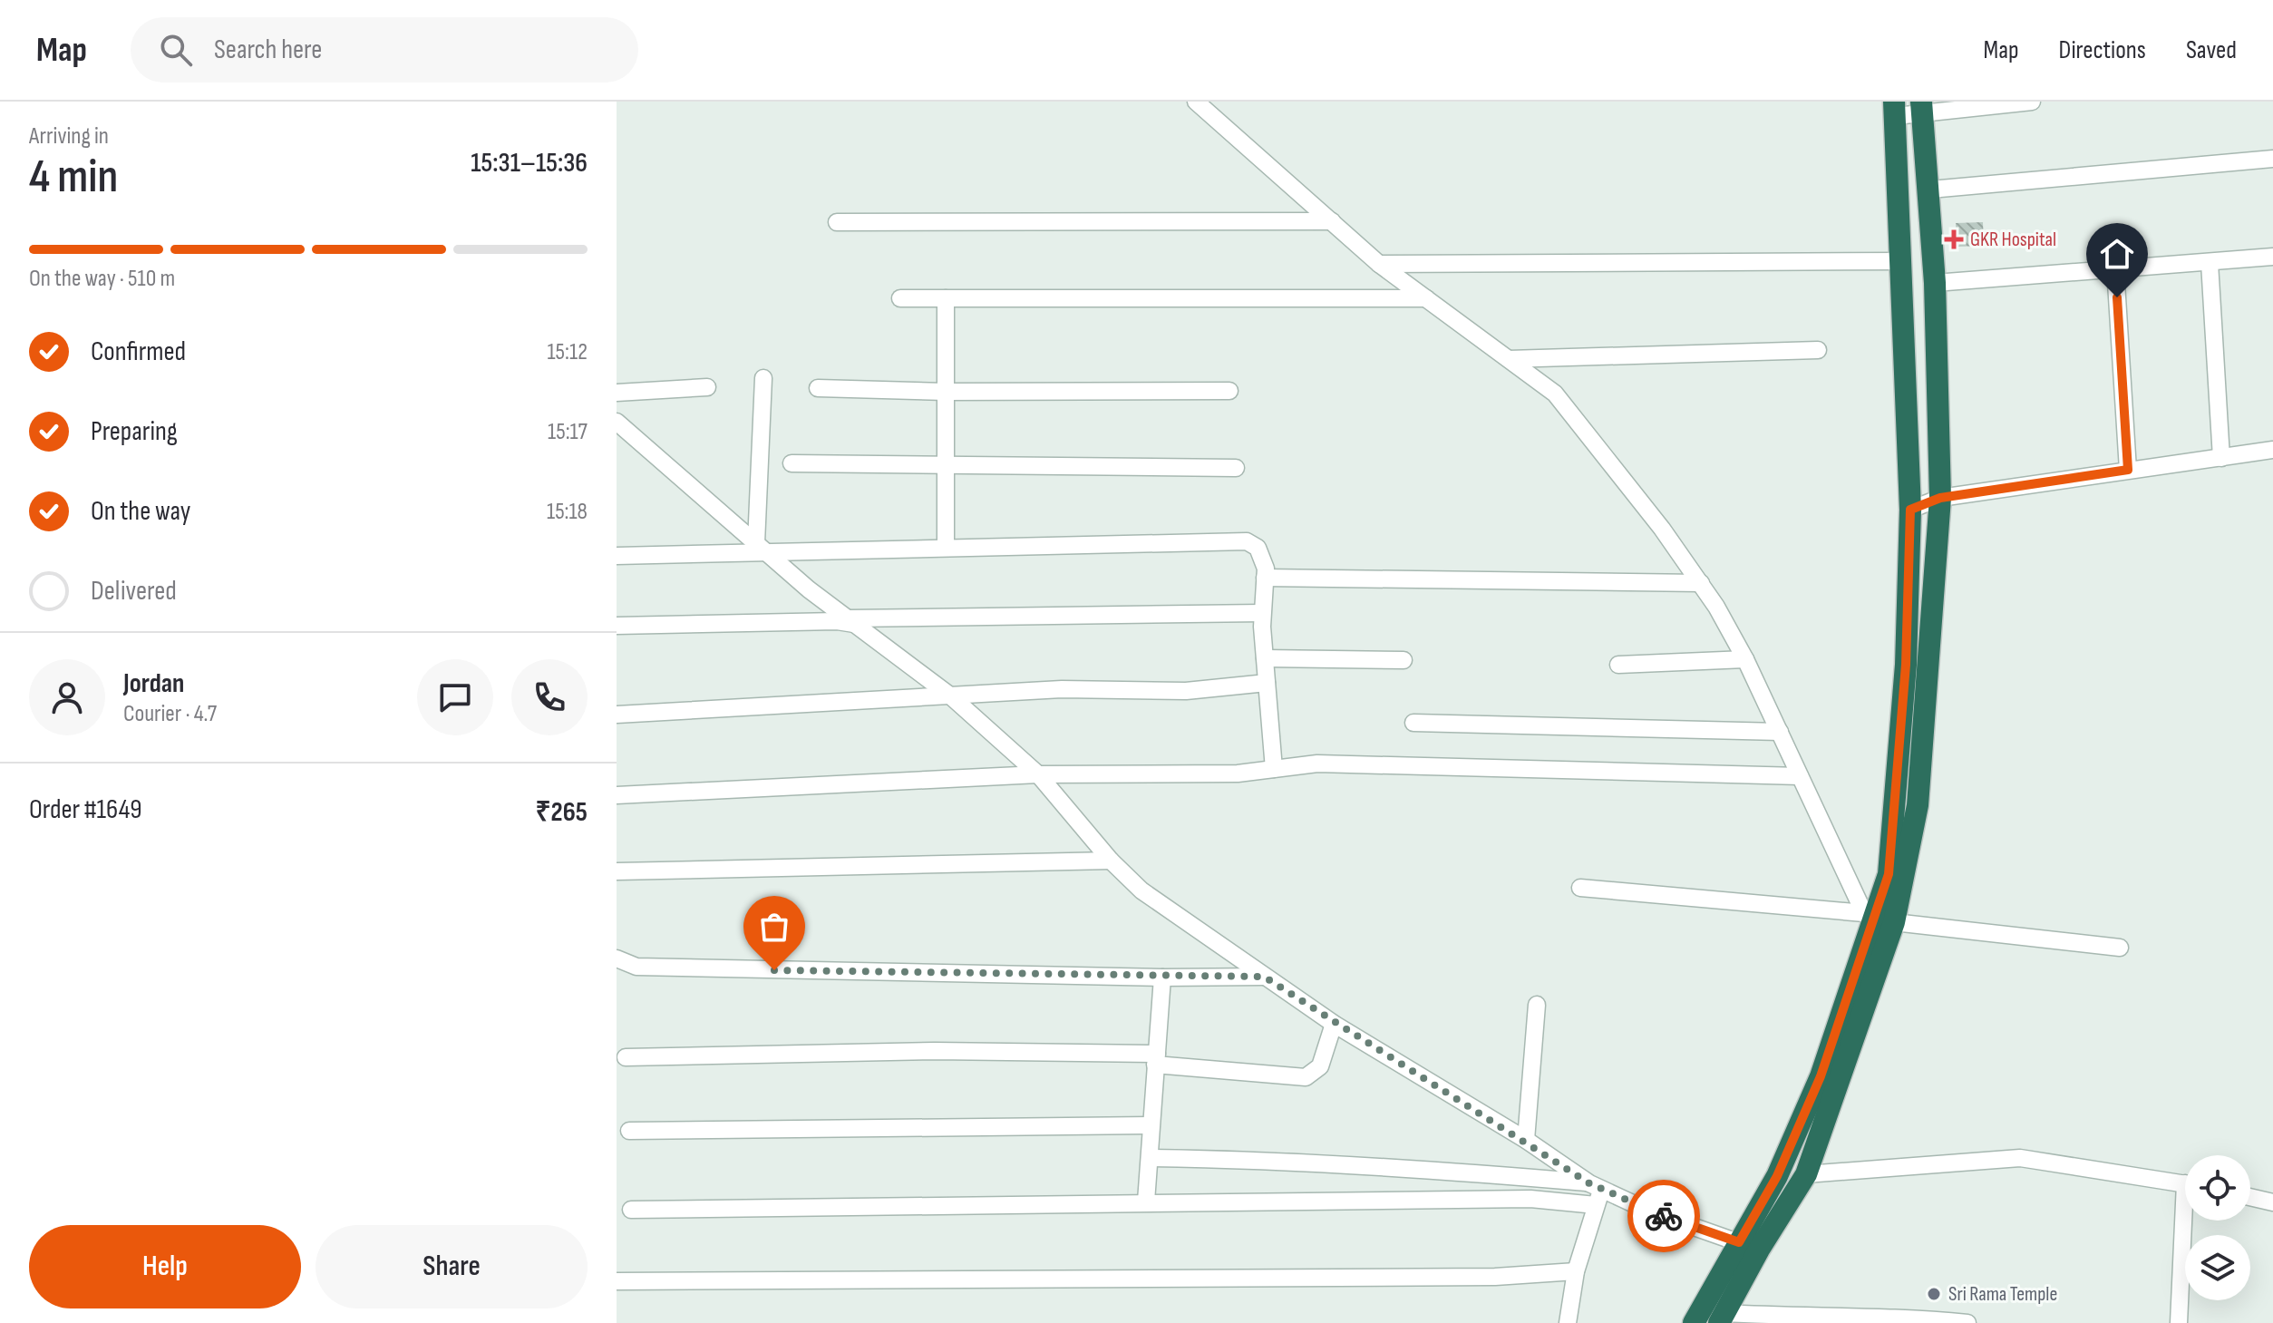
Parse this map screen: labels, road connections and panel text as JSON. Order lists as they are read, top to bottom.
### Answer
{
  "places": {
    "health": ["GKR Hospital"],
    "other": ["Sri Rama Temple"]
  },
  "page": {
    "header": "Map",
    "search": "Search here",
    "nav": ["Map", "Directions", "Saved"],
    "heading": ["4 min", "Arriving in", "15:31–15:36"],
    "panel": [
      "Jordan",
      "Courier · 4.7",
      "Order #1649",
      "₹265"
    ],
    "bar": "On the way · 510 m",
    "list": [
      ["Confirmed", "15:12"],
      ["Preparing", "15:17"],
      ["On the way", "15:18"],
      "Delivered"
    ],
    "buttons": ["Help", "Share"]
  }
}
